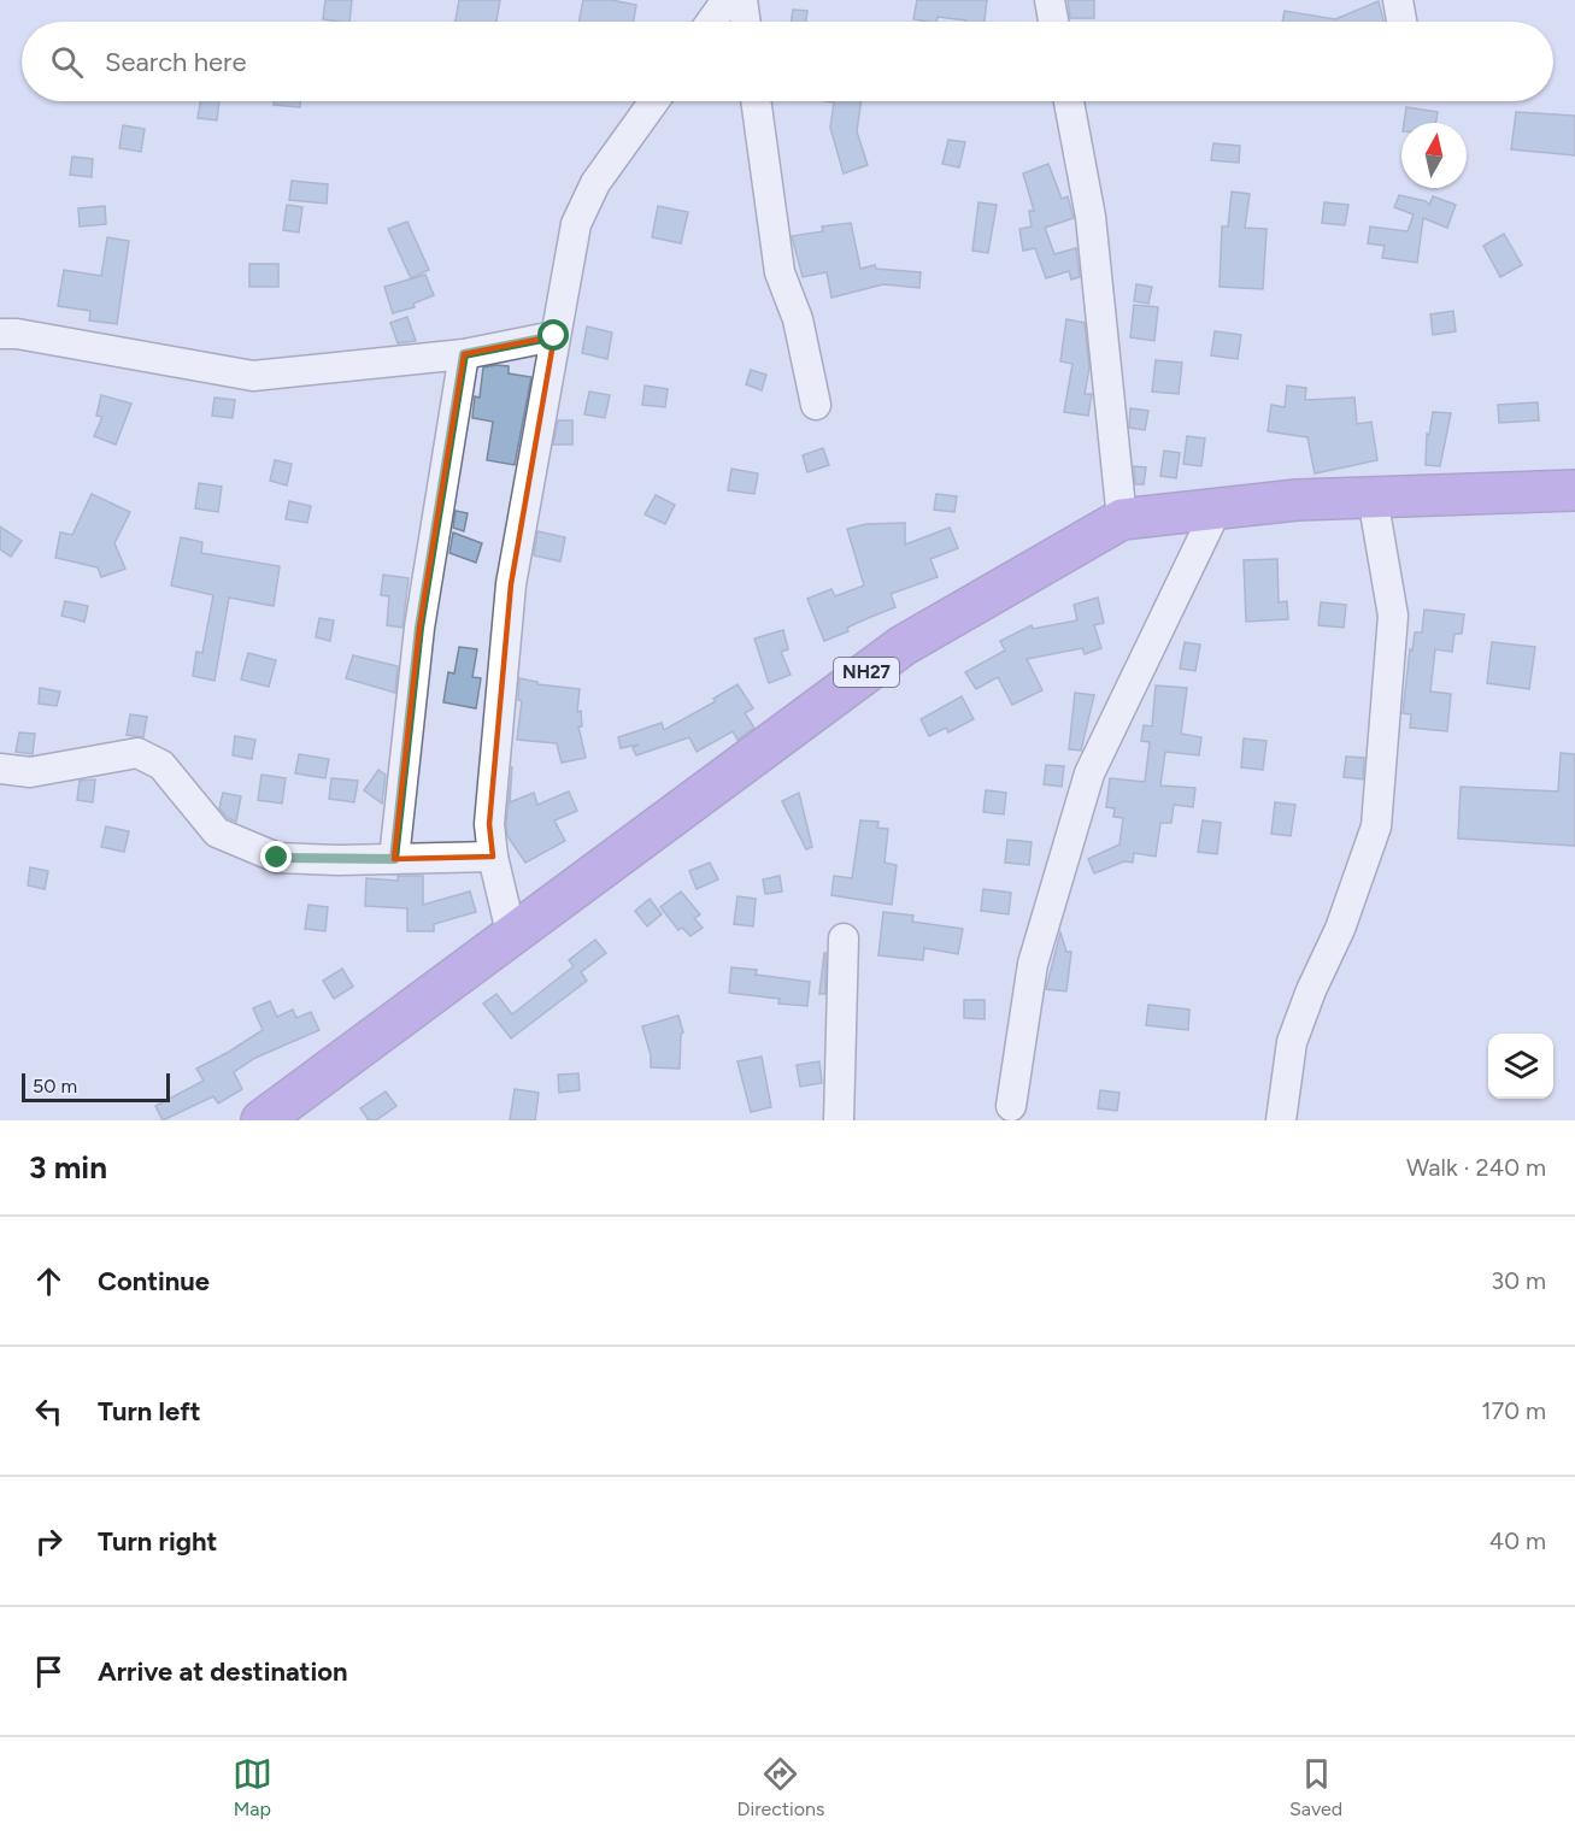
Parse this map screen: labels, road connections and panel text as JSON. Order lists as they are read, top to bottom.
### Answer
{
  "streets": {
    "highway": ["NH27"]
  },
  "scale_bar": "50 m",
  "north": "top",
  "page": {
    "search": "Search here",
    "scale": "50 m",
    "heading": ["3 min", "Walk · 240 m"],
    "list": [
      ["Continue", "30 m"],
      ["Turn left", "170 m"],
      ["Turn right", "40 m"],
      "Arrive at destination"
    ],
    "nav": ["Map", "Directions", "Saved"]
  }
}
